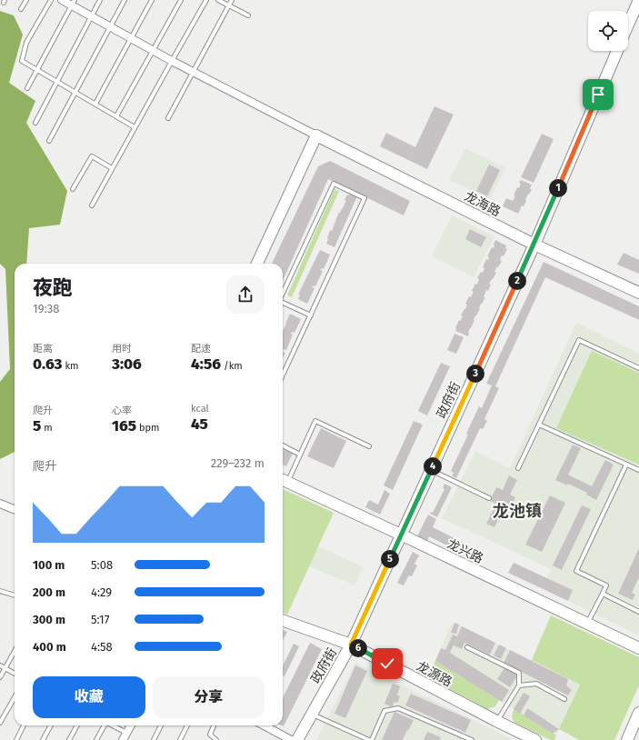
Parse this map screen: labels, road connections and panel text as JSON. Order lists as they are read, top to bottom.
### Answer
{
  "streets": {
    "street": [
      "龙海路",
      "政府街",
      "龙兴路",
      "龙源路"
    ]
  },
  "crossings": [
    ["龙海路", "政府街"],
    ["政府街", "龙兴路"],
    ["政府街", "龙源路"]
  ],
  "districts": ["龙池镇"],
  "page": {
    "pins": [
      "1",
      "2",
      "3",
      "4",
      "5",
      "6"
    ],
    "heading": ["夜跑", "19:38"],
    "stats": [
      ["距离", "0.63 km"],
      ["用时", "3:06"],
      ["配速", "4:56 /km"],
      ["爬升", "5 m"],
      ["心率", "165 bpm"],
      ["kcal", "45"]
    ],
    "chart": ["爬升", "229–232 m"],
    "list": [
      {
        "name": "100 m",
        "note": "5:08"
      },
      {
        "name": "200 m",
        "note": "4:29"
      },
      {
        "name": "300 m",
        "note": "5:17"
      },
      {
        "name": "400 m",
        "note": "4:58"
      }
    ],
    "buttons": ["收藏", "分享"]
  }
}
